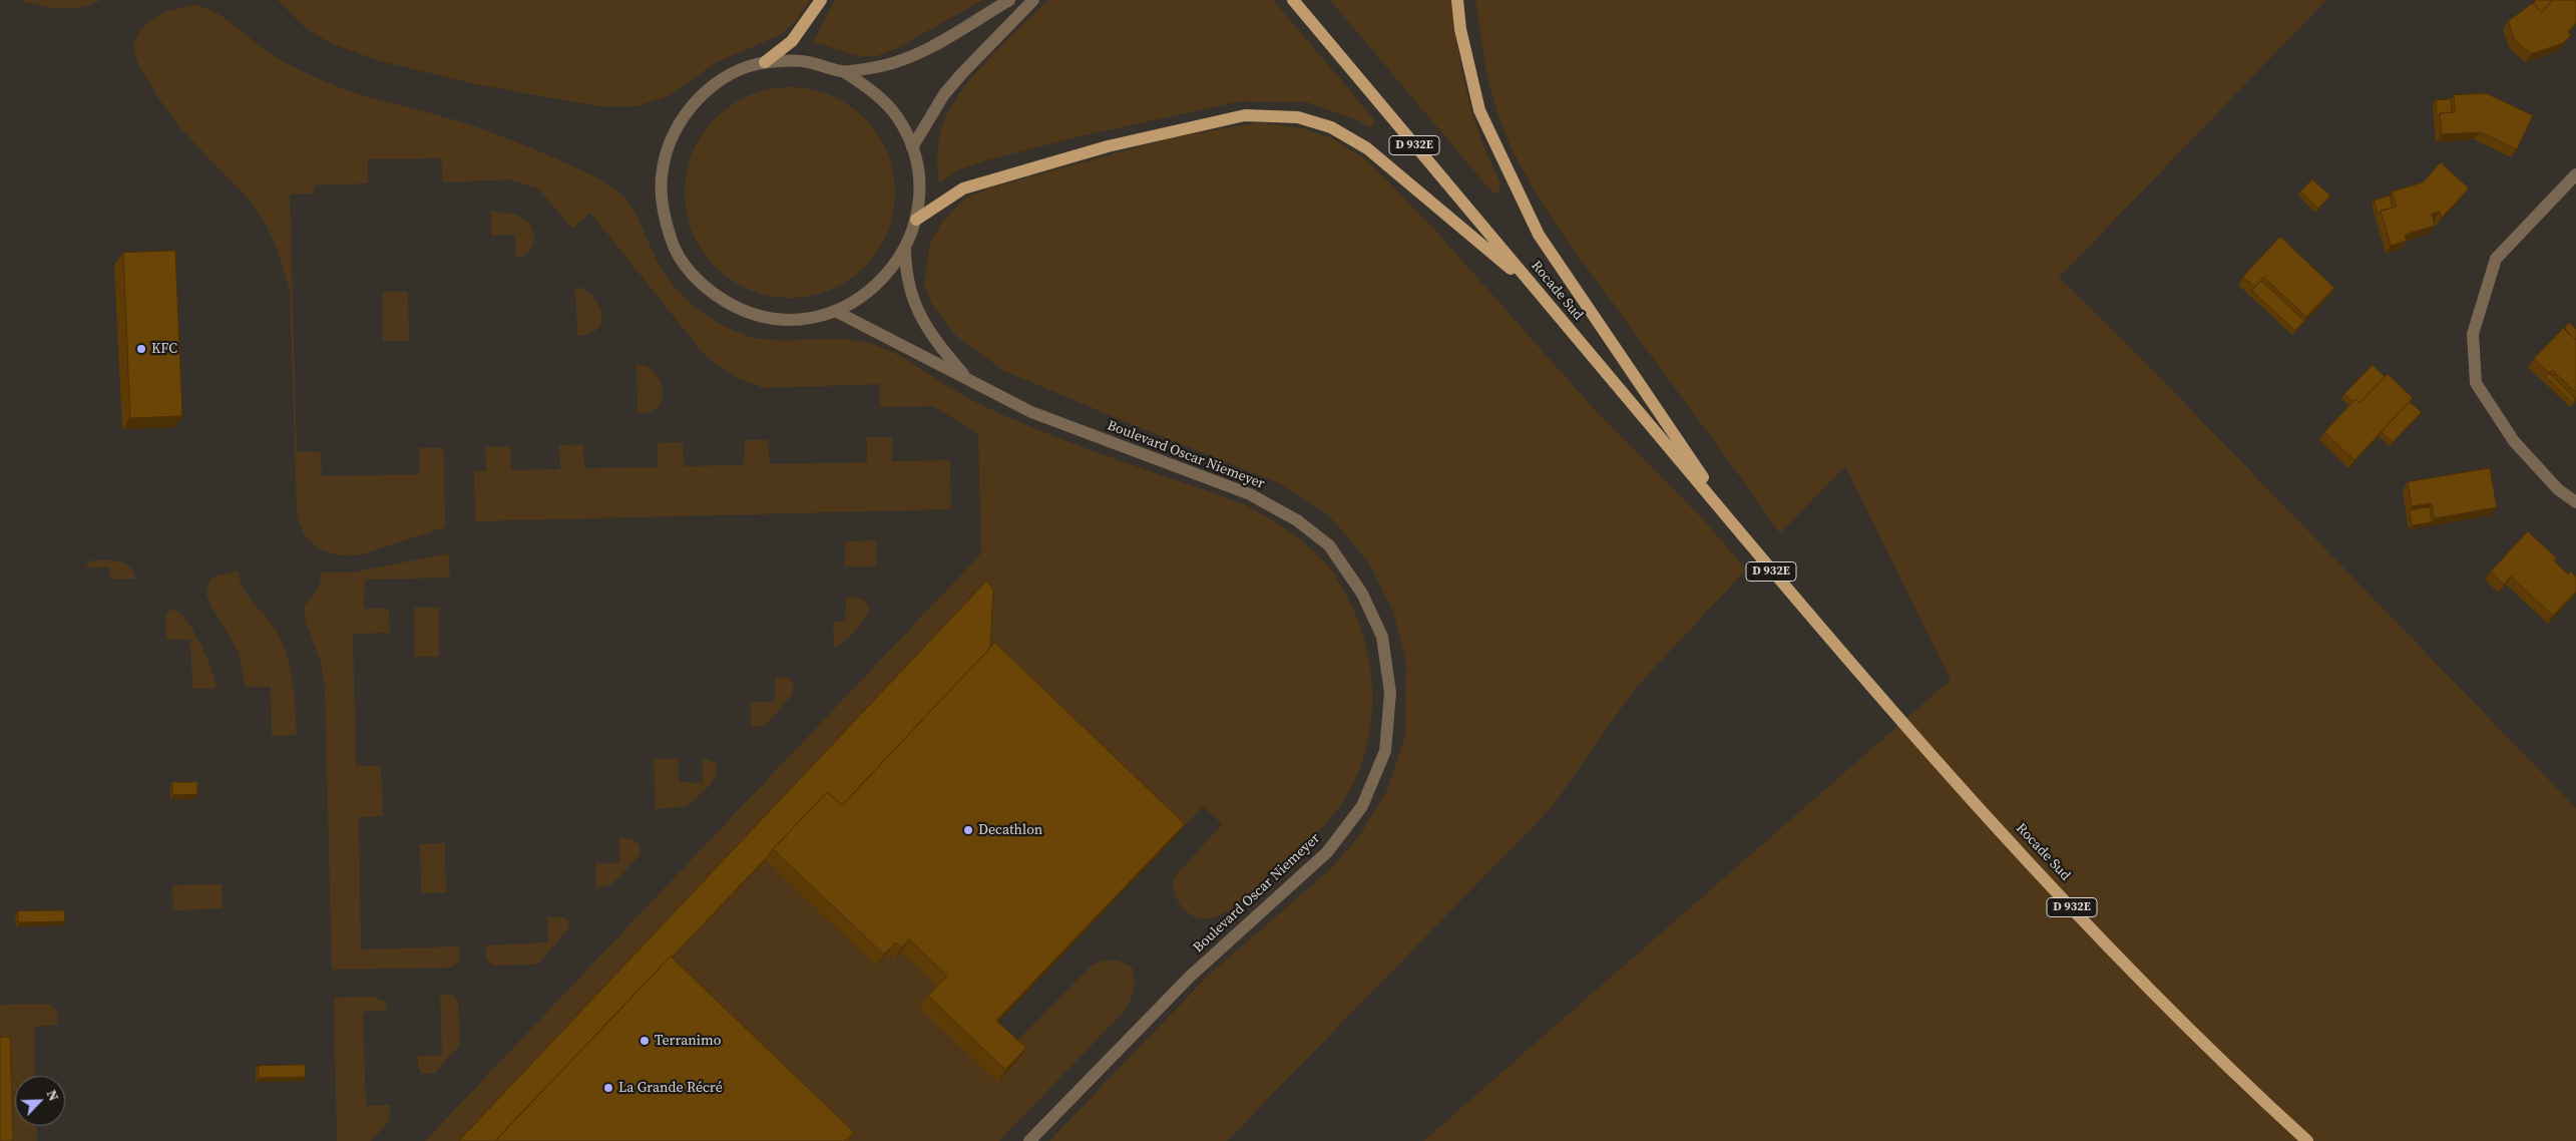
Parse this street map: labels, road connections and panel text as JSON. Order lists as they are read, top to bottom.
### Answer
{
  "streets": {
    "main road": ["D 932E", "Rocade Sud"],
    "street": ["Boulevard Oscar Niemeyer"]
  },
  "places": [
    "KFC",
    "Decathlon",
    "Terranimo",
    "La Grande Récré"
  ],
  "north": "top right"
}
